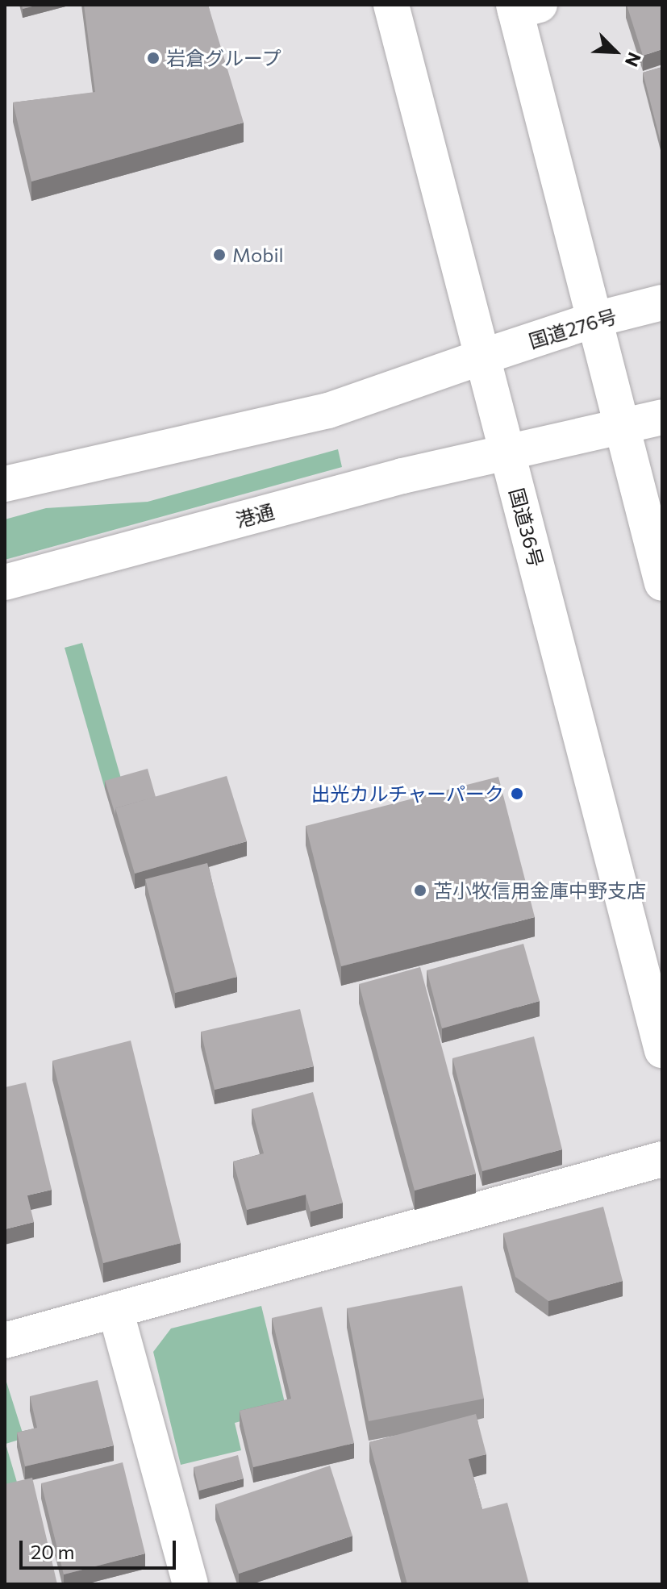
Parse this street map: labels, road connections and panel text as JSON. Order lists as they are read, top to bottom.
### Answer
{
  "streets": {
    "main road": ["国道276号", "港通", "国道36号"]
  },
  "crossings": [
    ["国道276号", "国道36号"],
    ["港通", "国道36号"]
  ],
  "places": [
    "岩倉グループ",
    "Mobil",
    "出光カルチャーパーク",
    "苫小牧信用金庫中野支店"
  ],
  "scale_bar": "20 m",
  "north": "bottom right"
}
